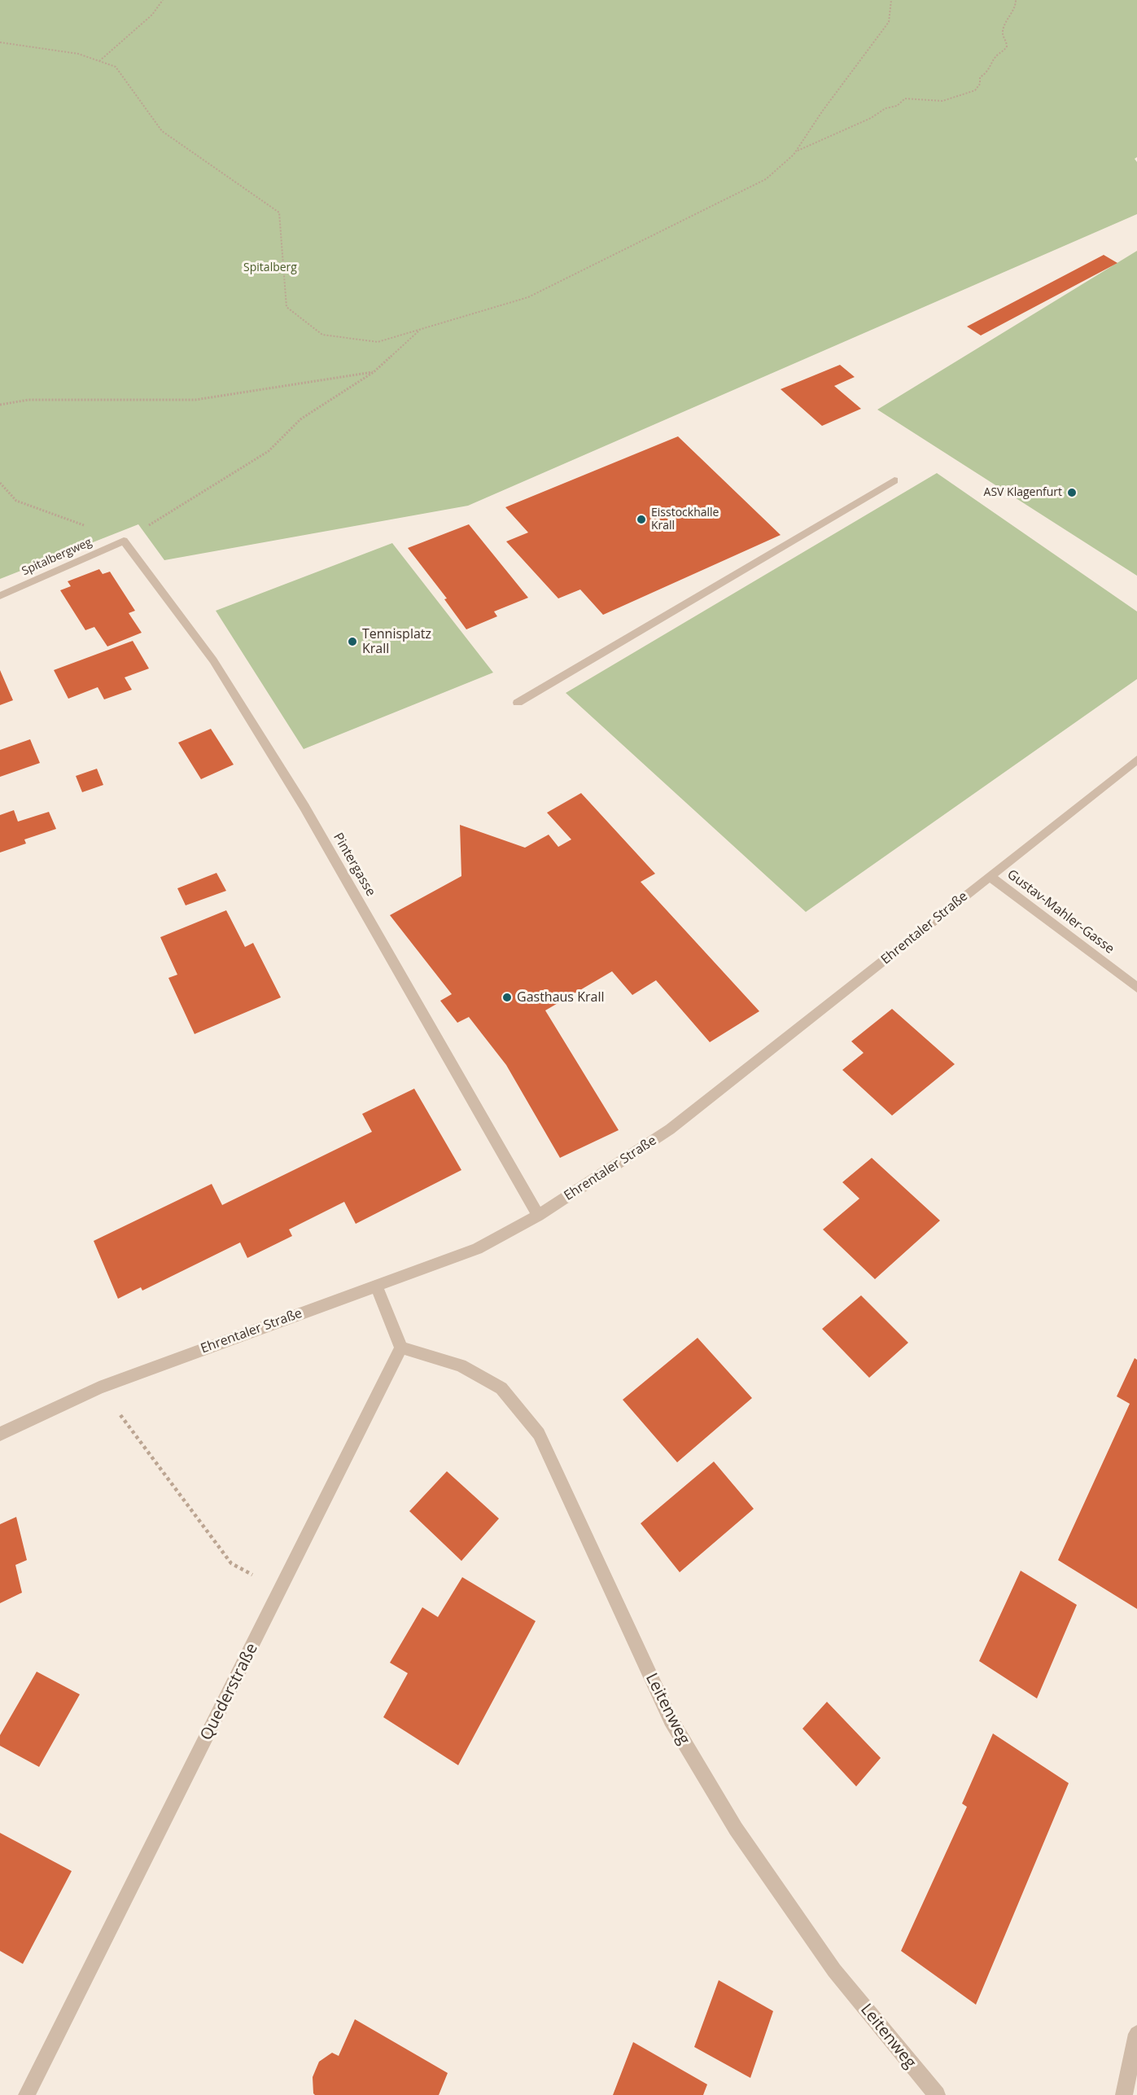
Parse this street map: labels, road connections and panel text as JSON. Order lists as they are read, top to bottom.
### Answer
{
  "streets": {
    "street": [
      "Spitalbergweg",
      "Pintergasse",
      "Gustav-Mahler-Gasse",
      "Ehrentaler Straße",
      "Quederstraße",
      "Leitenweg"
    ]
  },
  "crossings": [
    ["Spitalbergweg", "Pintergasse"],
    ["Pintergasse", "Ehrentaler Straße"],
    ["Gustav-Mahler-Gasse", "Ehrentaler Straße"],
    ["Quederstraße", "Leitenweg"]
  ],
  "parks": ["Spitalberg"],
  "places": [
    "ASV Klagenfurt",
    "Eisstockhalle Krall",
    "Tennisplatz Krall",
    "Gasthaus Krall"
  ]
}
